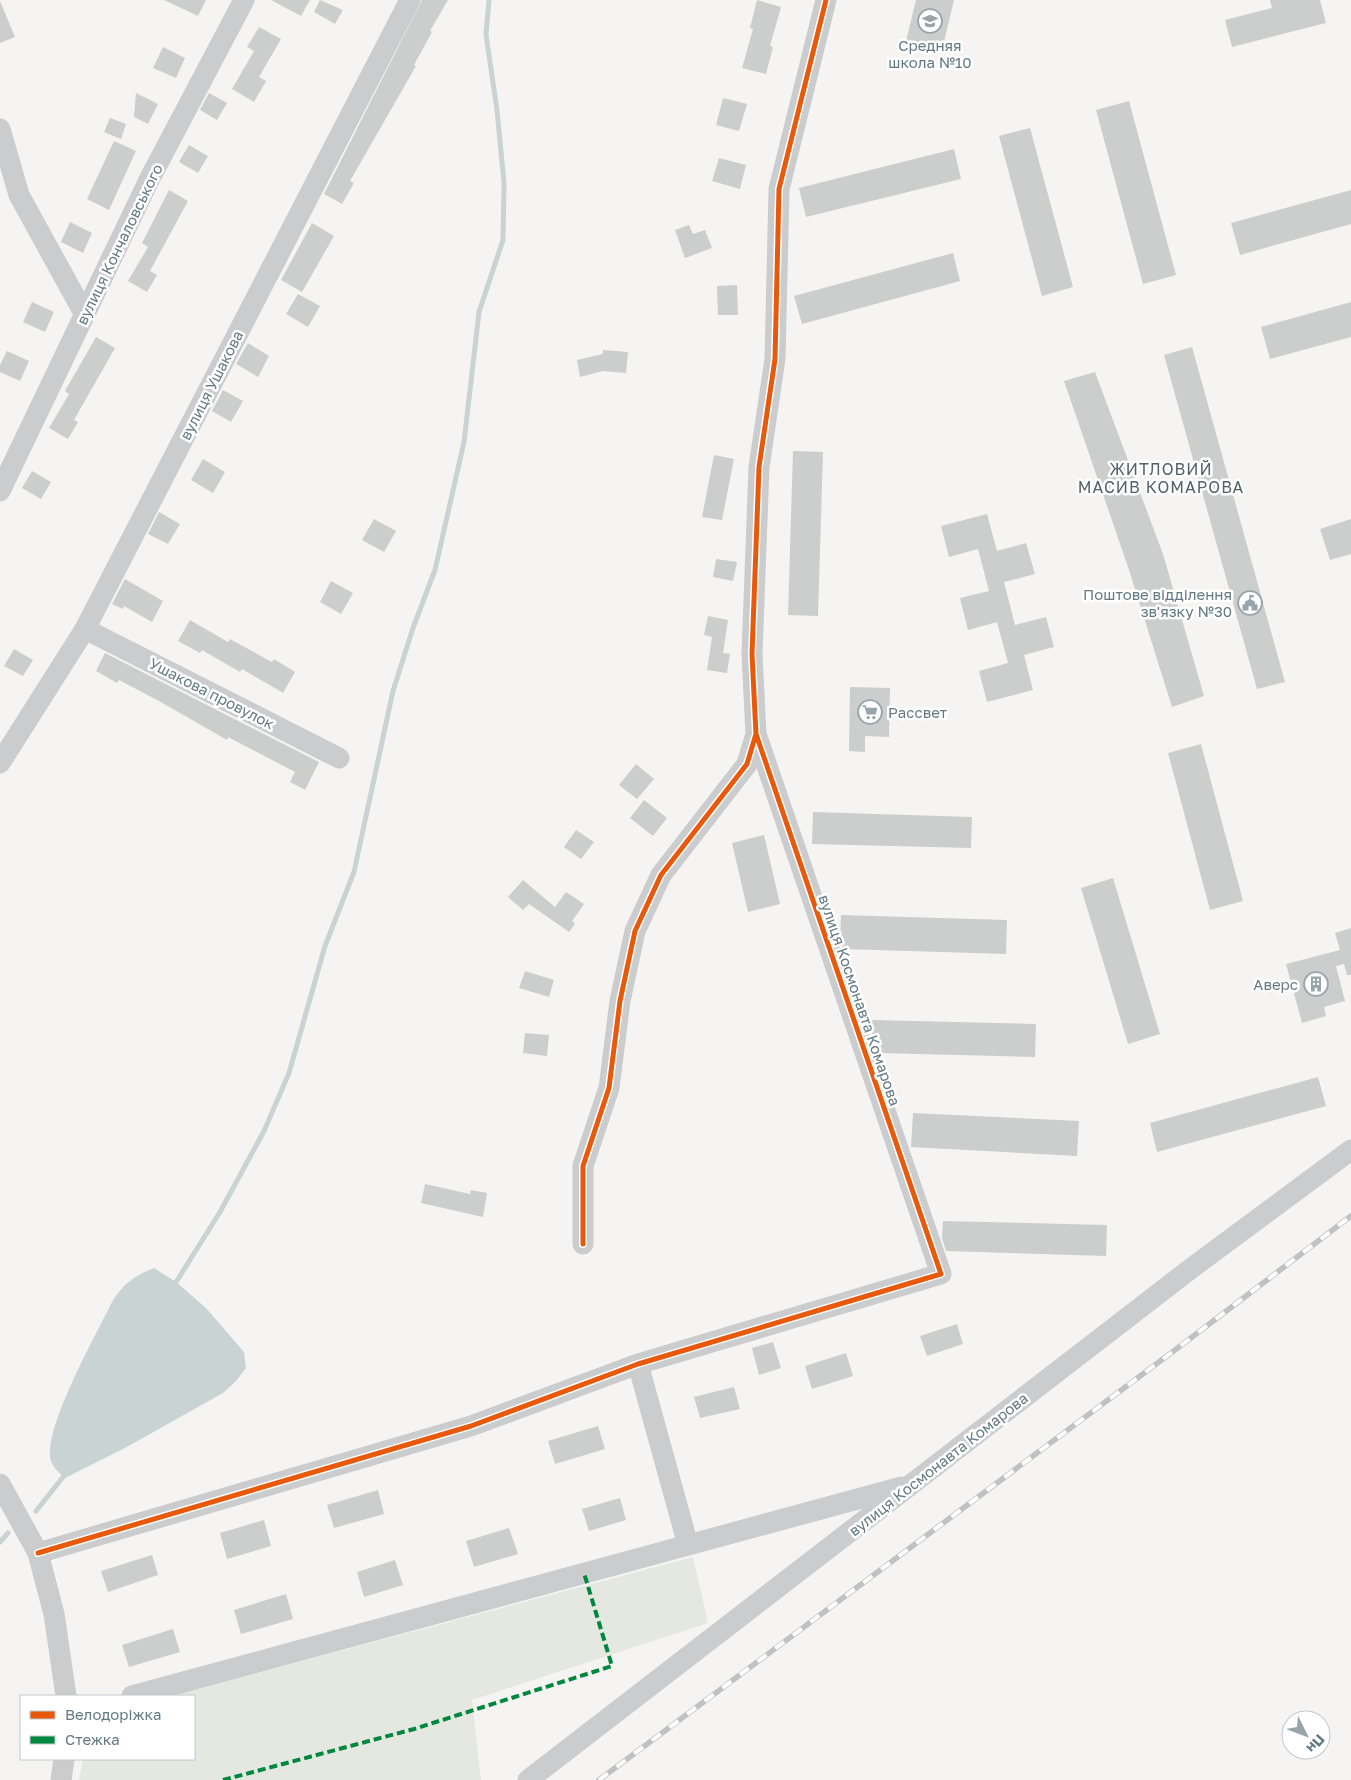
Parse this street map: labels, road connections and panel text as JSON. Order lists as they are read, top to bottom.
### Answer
{
  "streets": {
    "street": [
      "вулиця Кончаловського",
      "вулиця Ушакова",
      "Ушакова провулок",
      "вулиця Космонавта Комарова"
    ]
  },
  "crossings": [
    ["вулиця Ушакова", "Ушакова провулок"]
  ],
  "districts": ["ЖИТЛОВИЙ МАСИВ КОМАРОВА"],
  "places": {
    "school or university": ["Средняя школа №10"],
    "public building": ["Поштове відділення зв'язку №30"],
    "supermarket": ["Рассвет"],
    "building": ["Аверс"]
  },
  "legend": ["Велодоріжка", "Стежка"],
  "north": "bottom right"
}
